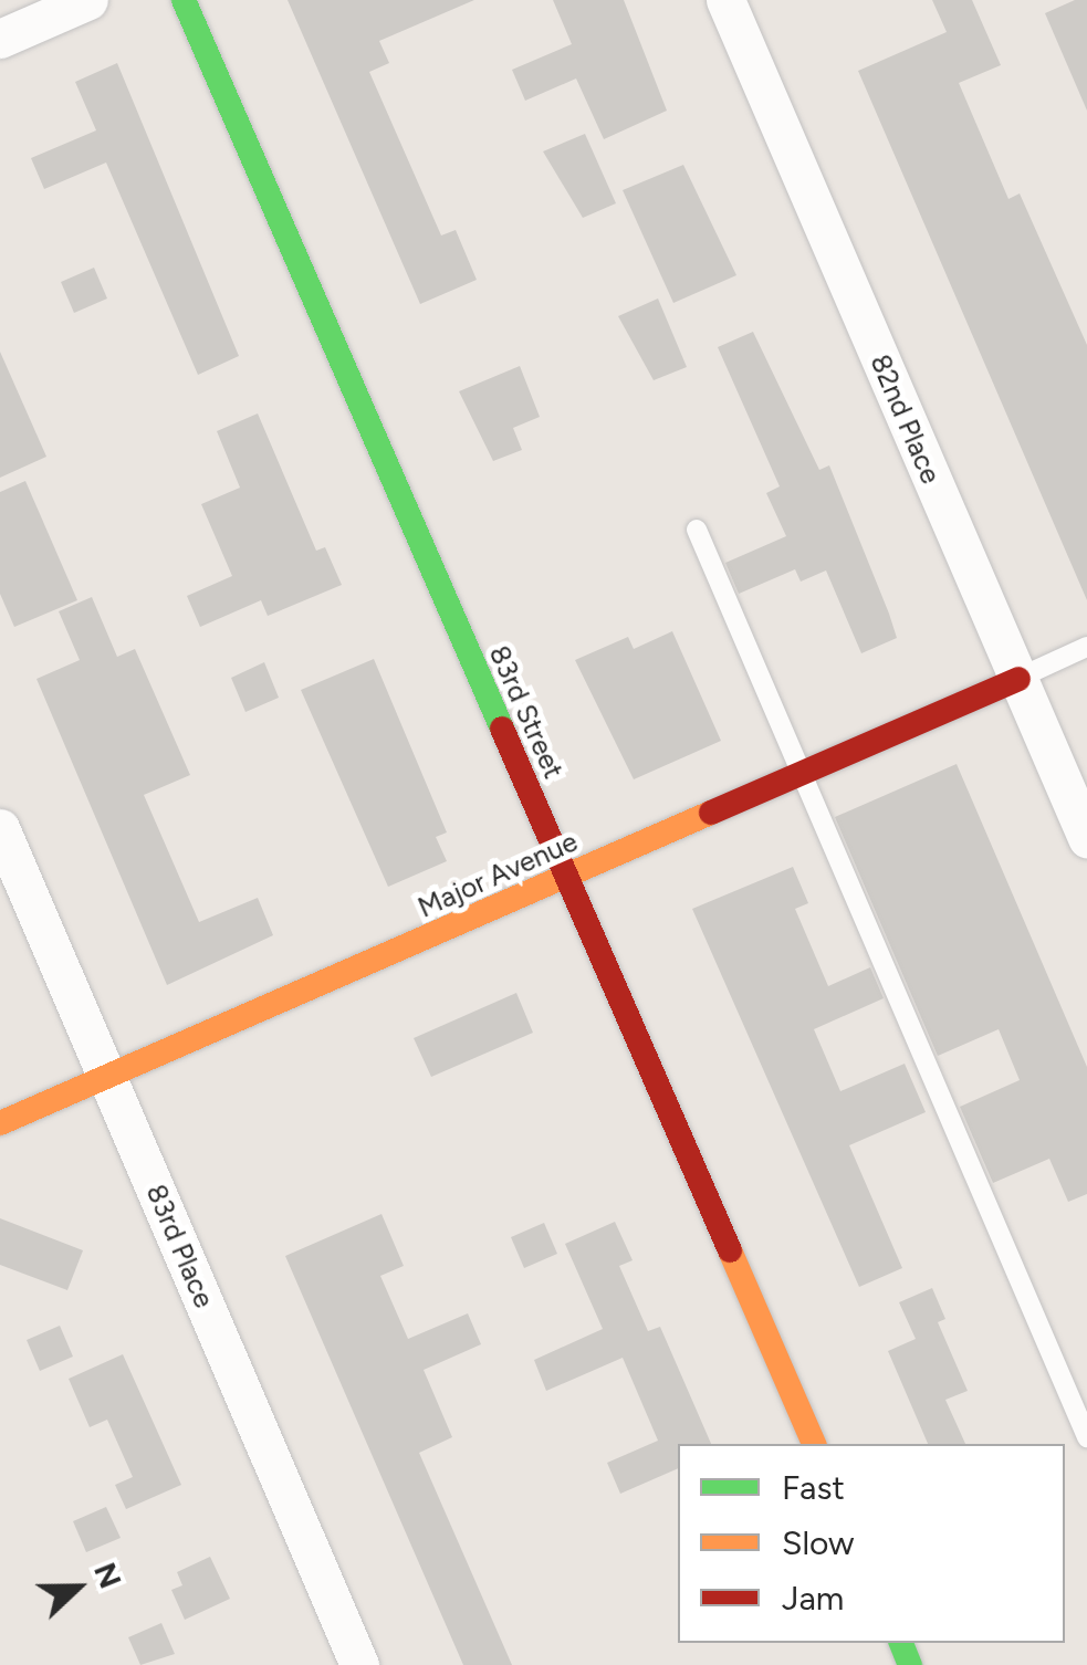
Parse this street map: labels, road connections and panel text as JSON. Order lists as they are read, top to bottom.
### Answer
{
  "streets": {
    "street": [
      "82nd Place",
      "83rd Street",
      "Major Avenue",
      "83rd Place"
    ]
  },
  "crossings": [
    ["82nd Place", "Major Avenue"],
    ["83rd Street", "Major Avenue"],
    ["Major Avenue", "83rd Place"]
  ],
  "legend": ["Fast", "Slow", "Jam"],
  "north": "right"
}
